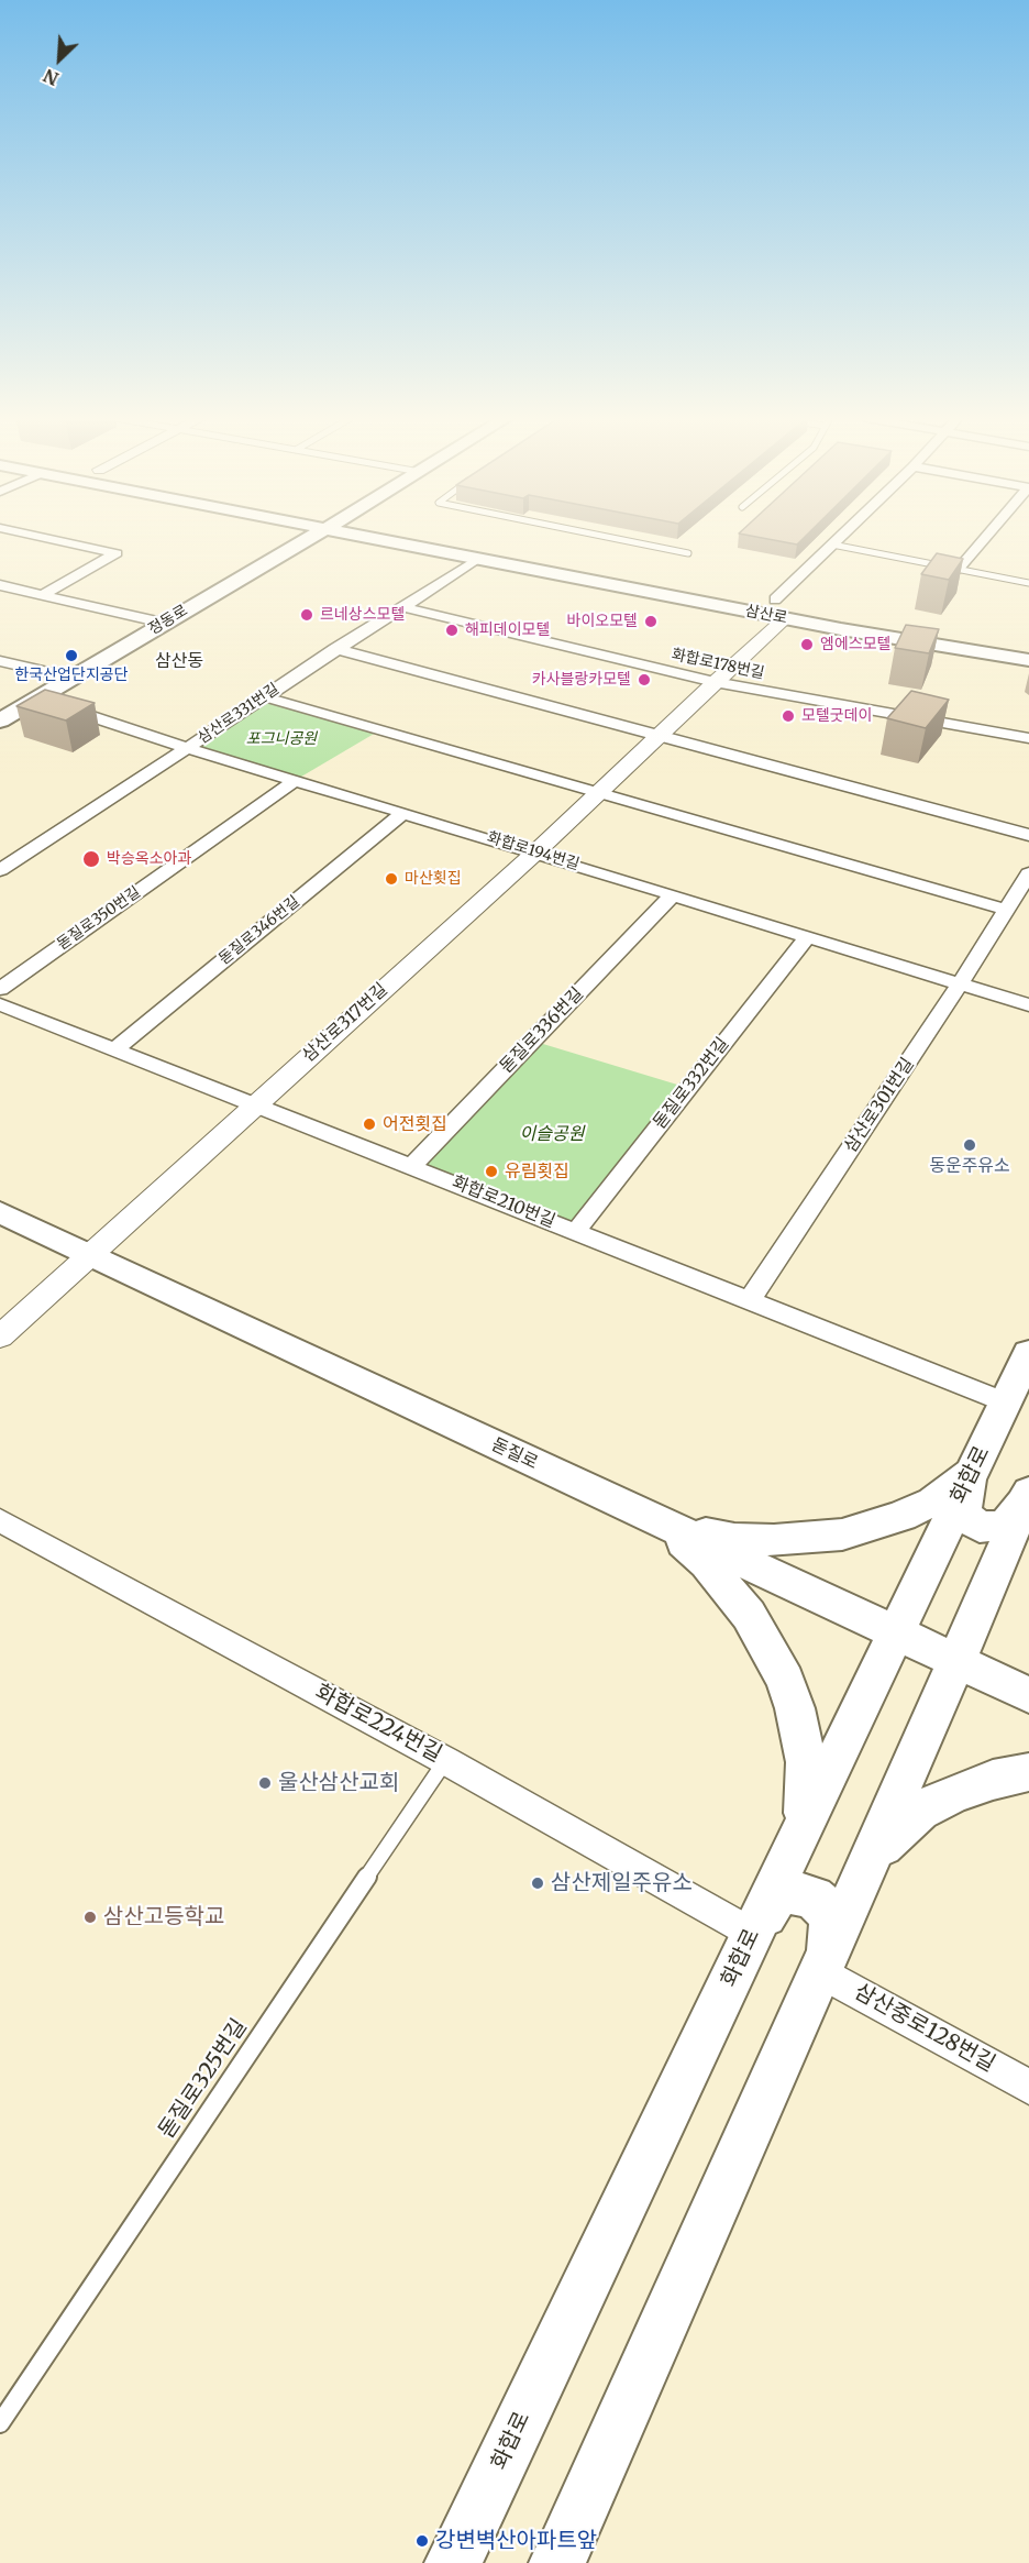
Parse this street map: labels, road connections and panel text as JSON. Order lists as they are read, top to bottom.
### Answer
{
  "streets": {
    "main road": [
      "삼산로",
      "정동로",
      "돋질로",
      "화합로"
    ],
    "street": [
      "화합로178번길",
      "삼산로331번길",
      "화합로194번길",
      "돋질로350번길",
      "돋질로346번길",
      "삼산로317번길",
      "돋질로336번길",
      "돋질로332번길",
      "삼산로301번길",
      "화합로210번길",
      "화합로224번길",
      "삼산중로128번길"
    ],
    "lane": ["돋질로325번길"]
  },
  "crossings": [
    ["삼산로", "삼산로331번길"],
    ["삼산로", "삼산로317번길"],
    ["정동로", "화합로194번길"],
    ["화합로178번길", "삼산로331번길"],
    ["화합로178번길", "삼산로317번길"],
    ["삼산로331번길", "화합로194번길"],
    ["화합로194번길", "돋질로350번길"],
    ["화합로194번길", "돋질로346번길"],
    ["화합로194번길", "삼산로317번길"],
    ["화합로194번길", "돋질로336번길"],
    ["화합로194번길", "돋질로332번길"],
    ["화합로194번길", "삼산로301번길"],
    ["돋질로346번길", "화합로210번길"],
    ["삼산로317번길", "화합로210번길"],
    ["삼산로317번길", "돋질로"],
    ["돋질로336번길", "화합로210번길"],
    ["돋질로332번길", "화합로210번길"],
    ["삼산로301번길", "화합로210번길"],
    ["화합로210번길", "화합로"],
    ["돋질로", "화합로"],
    ["화합로", "화합로224번길"],
    ["화합로224번길", "돋질로325번길"]
  ],
  "districts": ["삼산동"],
  "parks": ["포그니공원", "이슬공원"],
  "places": [
    "르네상스모텔",
    "바이오모텔",
    "해피데이모텔",
    "엠에스모텔",
    "한국산업단지공단",
    "카사블랑카모텔",
    "모텔굿데이",
    "박승옥소아과",
    "마산횟집",
    "어전횟집",
    "동운주유소",
    "유림횟집",
    "울산삼산교회",
    "삼산제일주유소",
    "삼산고등학교",
    "강변벽산아파트앞"
  ],
  "north": "bottom left"
}
